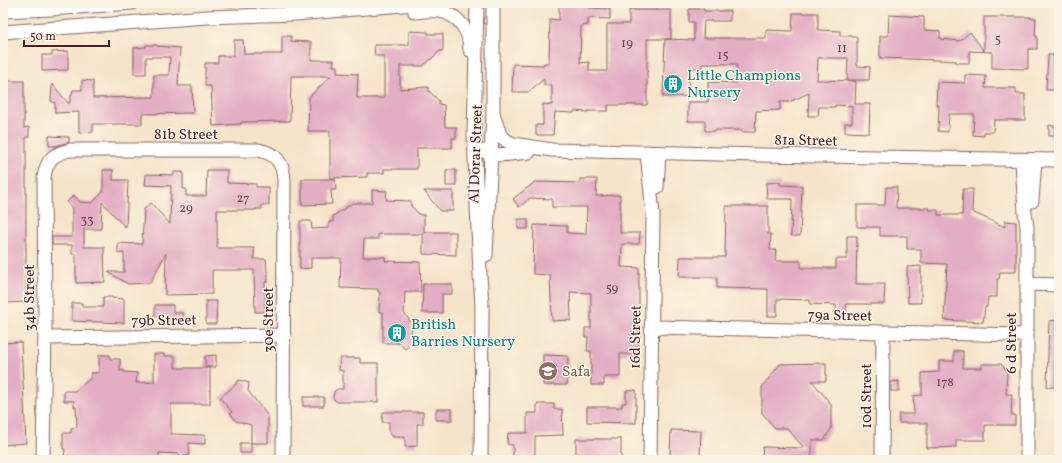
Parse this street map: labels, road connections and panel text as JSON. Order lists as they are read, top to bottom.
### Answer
{
  "streets": {
    "street": [
      "81b Street",
      "81a Street",
      "Al Dorar Street",
      "34b Street",
      "79a Street",
      "79b Street",
      "30e Street",
      "16d Street",
      "6 d Street",
      "10d Street"
    ]
  },
  "crossings": [
    ["81b Street", "34b Street"],
    ["81b Street", "30e Street"],
    ["81a Street", "Al Dorar Street"],
    ["81a Street", "16d Street"],
    ["81a Street", "6 d Street"],
    ["34b Street", "79b Street"],
    ["79a Street", "16d Street"],
    ["79a Street", "6 d Street"],
    ["79a Street", "10d Street"],
    ["79b Street", "30e Street"]
  ],
  "places": {
    "building": ["Little Champions Nursery", "British Barries Nursery"],
    "school or university": ["Safa"]
  },
  "house_numbers": [
    "5",
    "19",
    "11",
    "15",
    "27",
    "29",
    "33",
    "59",
    "178"
  ],
  "scale_bar": "50 m"
}
